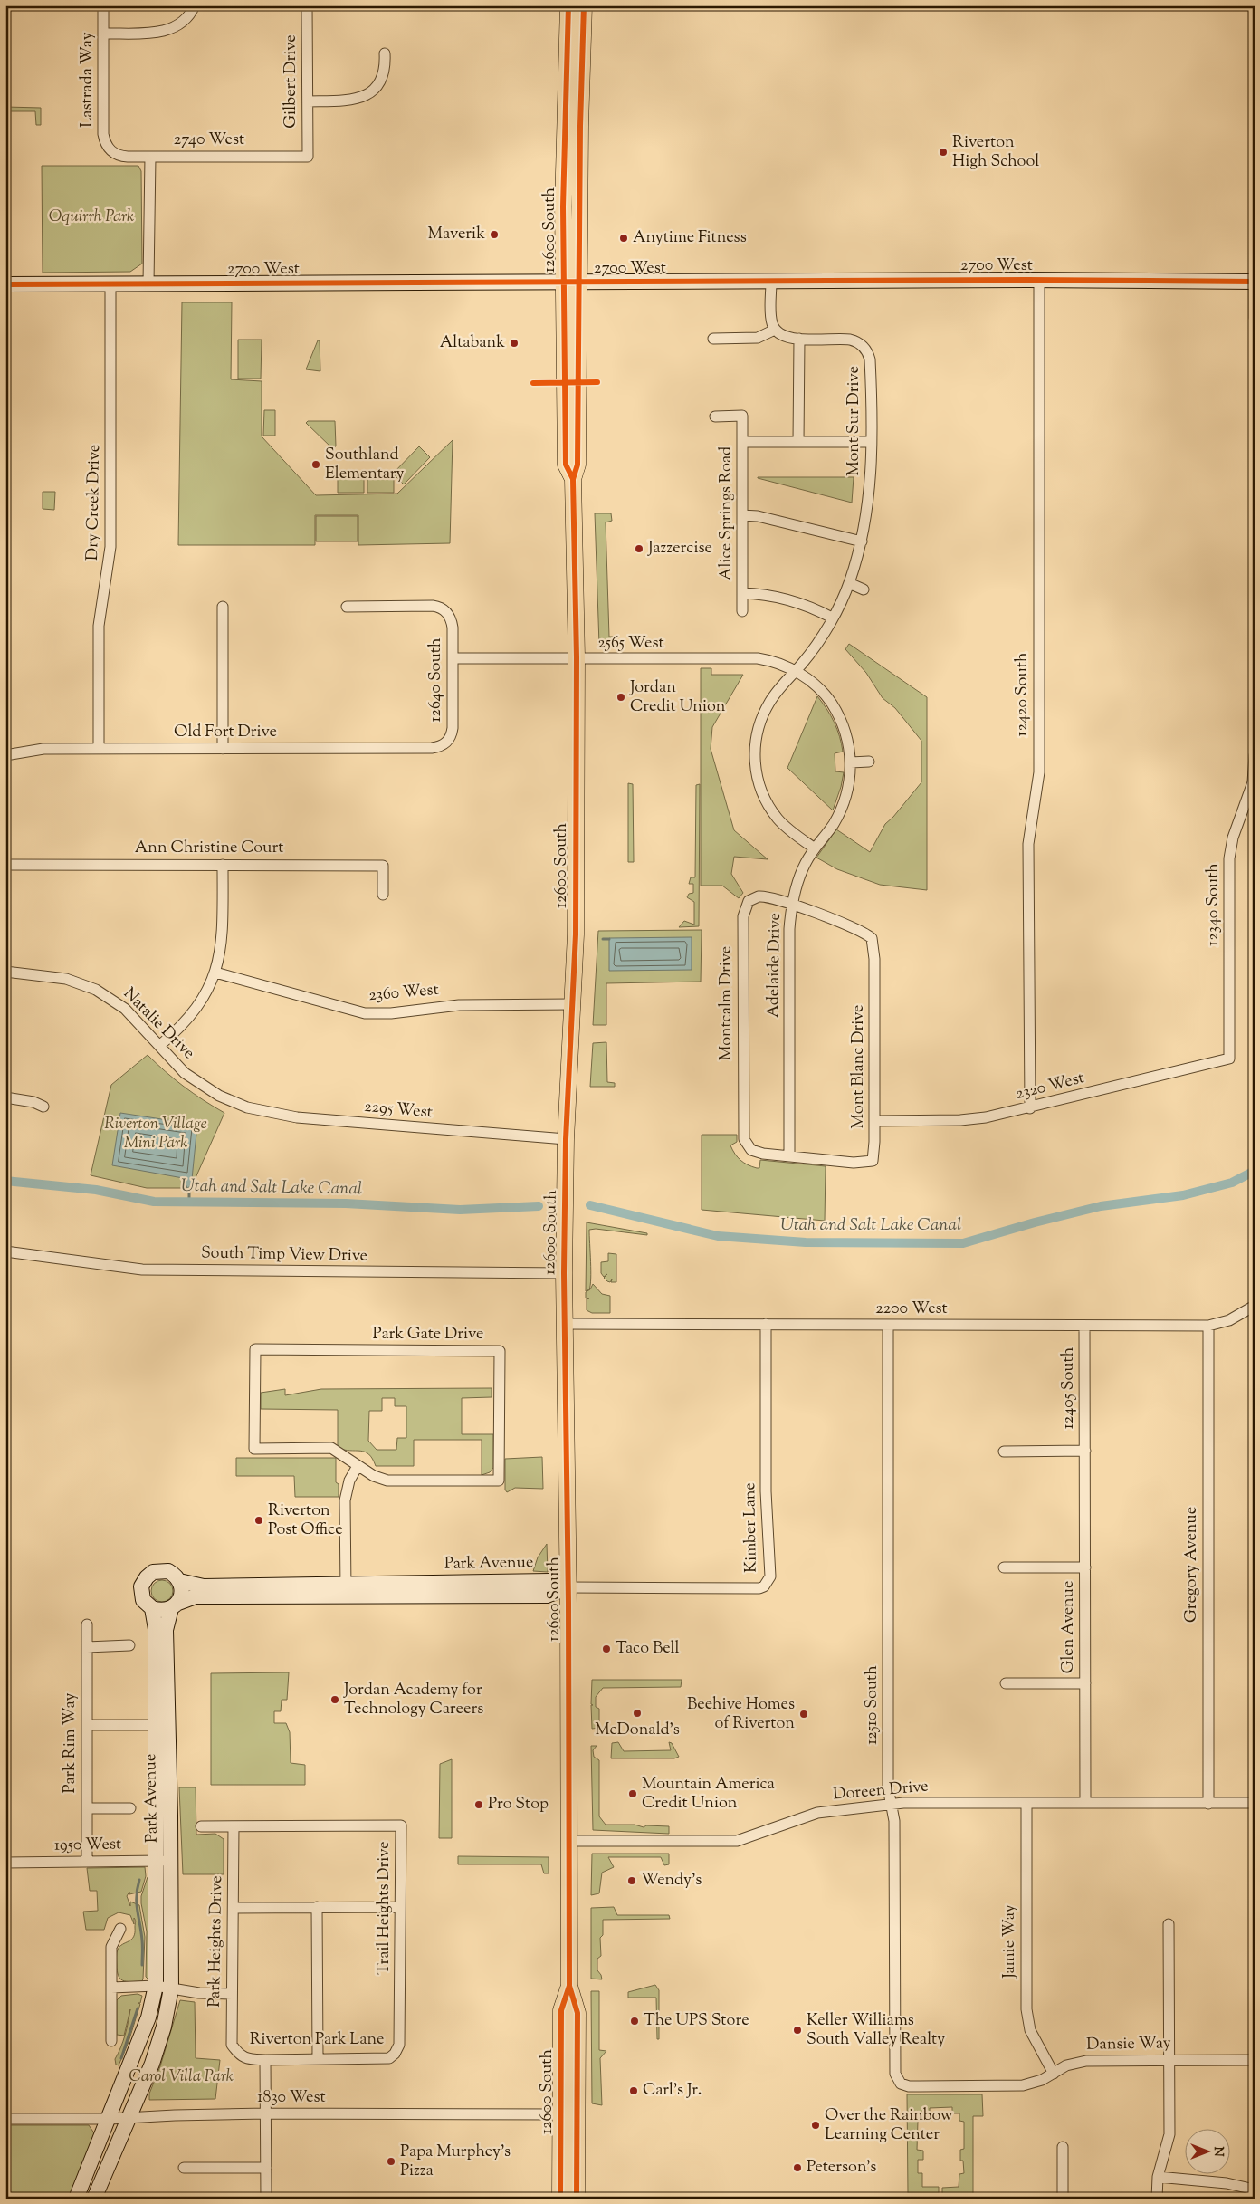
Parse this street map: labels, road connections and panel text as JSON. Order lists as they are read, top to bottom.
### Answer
{
  "streets": {
    "main road": ["12600 South"],
    "street": [
      "Lastrada Way",
      "Gilbert Drive",
      "2740 West",
      "2700 West",
      "Mont Sur Drive",
      "Dry Creek Drive",
      "Alice Springs Road",
      "2565 West",
      "12640 South",
      "12420 South",
      "Old Fort Drive",
      "Ann Christine Court",
      "12340 South",
      "Adelaide Drive",
      "2360 West",
      "Montcalm Drive",
      "Natalie Drive",
      "Mont Blanc Drive",
      "2320 West",
      "2295 West",
      "South Timp View Drive",
      "2200 West",
      "Park Gate Drive",
      "12405 South",
      "Kimber Lane",
      "Park Avenue",
      "Gregory Avenue",
      "Glen Avenue",
      "12510 South",
      "Park Rim Way",
      "Doreen Drive",
      "1950 West",
      "Trail Heights Drive",
      "Park Heights Drive",
      "Jamie Way",
      "Riverton Park Lane",
      "Dansie Way",
      "1830 West"
    ]
  },
  "crossings": [
    ["Lastrada Way", "2740 West"],
    ["Gilbert Drive", "2740 West"],
    ["12600 South", "2700 West"],
    ["12600 South", "2565 West"],
    ["12600 South", "2360 West"],
    ["12600 South", "2295 West"],
    ["12600 South", "South Timp View Drive"],
    ["12600 South", "2200 West"],
    ["12600 South", "Kimber Lane"],
    ["12600 South", "Park Avenue"],
    ["12600 South", "Doreen Drive"],
    ["12600 South", "1830 West"],
    ["2700 West", "Dry Creek Drive"],
    ["2700 West", "12420 South"],
    ["Mont Sur Drive", "2565 West"],
    ["Mont Sur Drive", "Adelaide Drive"],
    ["Dry Creek Drive", "Old Fort Drive"],
    ["2565 West", "12640 South"],
    ["2565 West", "Adelaide Drive"],
    ["12640 South", "Old Fort Drive"],
    ["12420 South", "2320 West"],
    ["12340 South", "2320 West"],
    ["Adelaide Drive", "Montcalm Drive"],
    ["Adelaide Drive", "Mont Blanc Drive"],
    ["Montcalm Drive", "Mont Blanc Drive"],
    ["Natalie Drive", "2295 West"],
    ["Mont Blanc Drive", "2320 West"],
    ["2200 West", "12405 South"],
    ["2200 West", "Kimber Lane"],
    ["2200 West", "Gregory Avenue"],
    ["2200 West", "12510 South"],
    ["12405 South", "Glen Avenue"],
    ["Kimber Lane", "Park Avenue"],
    ["Park Avenue", "1950 West"],
    ["Park Avenue", "1830 West"],
    ["Gregory Avenue", "Doreen Drive"],
    ["Glen Avenue", "Doreen Drive"],
    ["12510 South", "Doreen Drive"],
    ["12510 South", "Dansie Way"],
    ["Park Rim Way", "1950 West"],
    ["Doreen Drive", "Jamie Way"],
    ["Trail Heights Drive", "Park Heights Drive"],
    ["Trail Heights Drive", "Riverton Park Lane"],
    ["Park Heights Drive", "Riverton Park Lane"],
    ["Jamie Way", "Dansie Way"]
  ],
  "water": ["Utah and Salt Lake Canal"],
  "parks": ["Oquirrh Park", "Riverton Village Mini Park", "Carol Villa Park"],
  "places": [
    "Riverton High School",
    "Maverik",
    "Anytime Fitness",
    "Altabank",
    "Southland Elementary",
    "Jazzercise",
    "Jordan Credit Union",
    "Riverton Post Office",
    "Taco Bell",
    "Jordan Academy for Technology Careers",
    "McDonald's",
    "Beehive Homes of Riverton",
    "Mountain America Credit Union",
    "Pro Stop",
    "Wendy's",
    "The UPS Store",
    "Keller Williams South Valley Realty",
    "Carl's Jr.",
    "Over the Rainbow Learning Center",
    "Papa Murphey's Pizza",
    "Peterson's"
  ],
  "north": "right"
}
